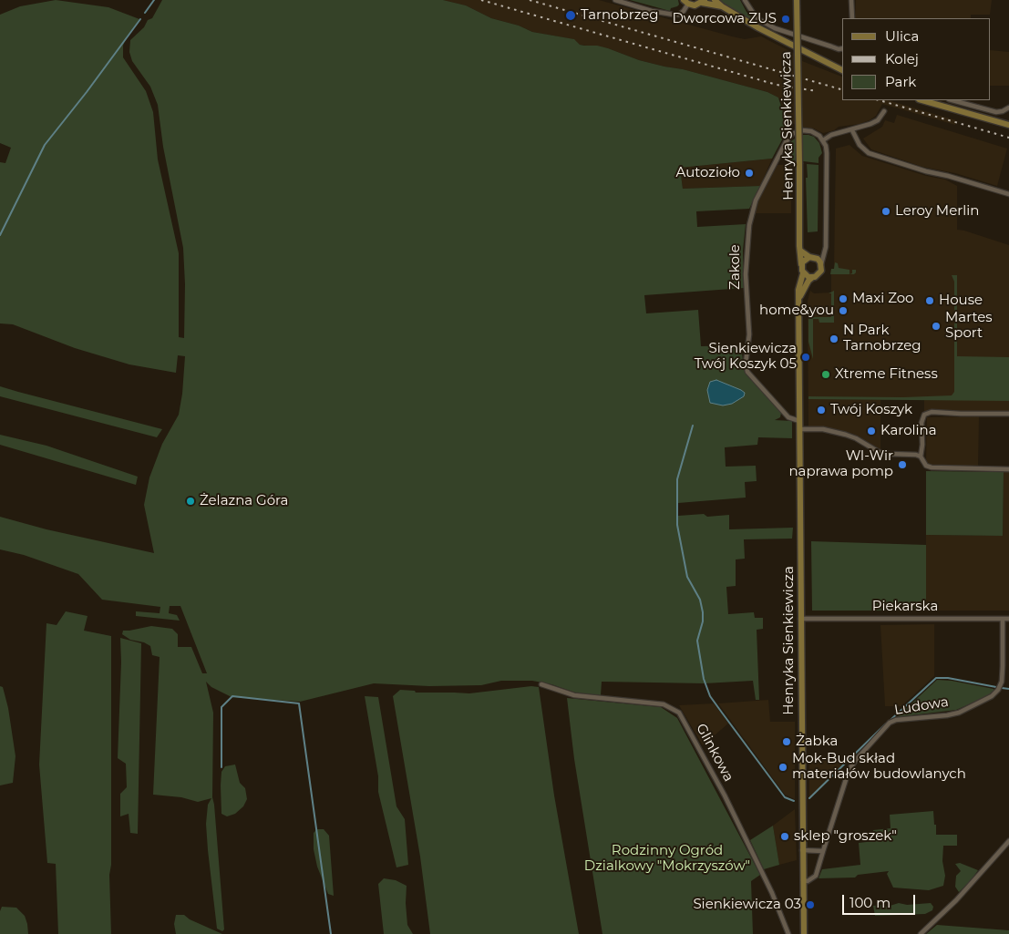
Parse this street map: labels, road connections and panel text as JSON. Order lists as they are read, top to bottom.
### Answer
{
  "streets": {
    "main road": ["Henryka Sienkiewicza"],
    "street": [
      "Zakole",
      "Piekarska",
      "Ludowa",
      "Glinkowa"
    ]
  },
  "crossings": [
    ["Henryka Sienkiewicza", "Zakole"],
    ["Henryka Sienkiewicza", "Piekarska"],
    ["Henryka Sienkiewicza", "Ludowa"],
    ["Piekarska", "Ludowa"]
  ],
  "parks": ["Rodzinny Ogród Dzialkowy \"Mokrzyszów\""],
  "places": [
    "Tarnobrzeg",
    "Dworcowa ZUS",
    "Autozioło",
    "Leroy Merlin",
    "Maxi Zoo",
    "House",
    "home&you",
    "Martes Sport",
    "N Park Tarnobrzeg",
    "Sienkiewicza Twój Koszyk 05",
    "Xtreme Fitness",
    "Twój Koszyk",
    "Karolina",
    "Wl-Wir naprawa pomp",
    "Żelazna Góra",
    "Żabka",
    "Mok-Bud skład materiałów budowlanych",
    "sklep \"groszek\"",
    "Sienkiewicza 03"
  ],
  "legend": ["Ulica", "Kolej", "Park"],
  "scale_bar": "100 m"
}
